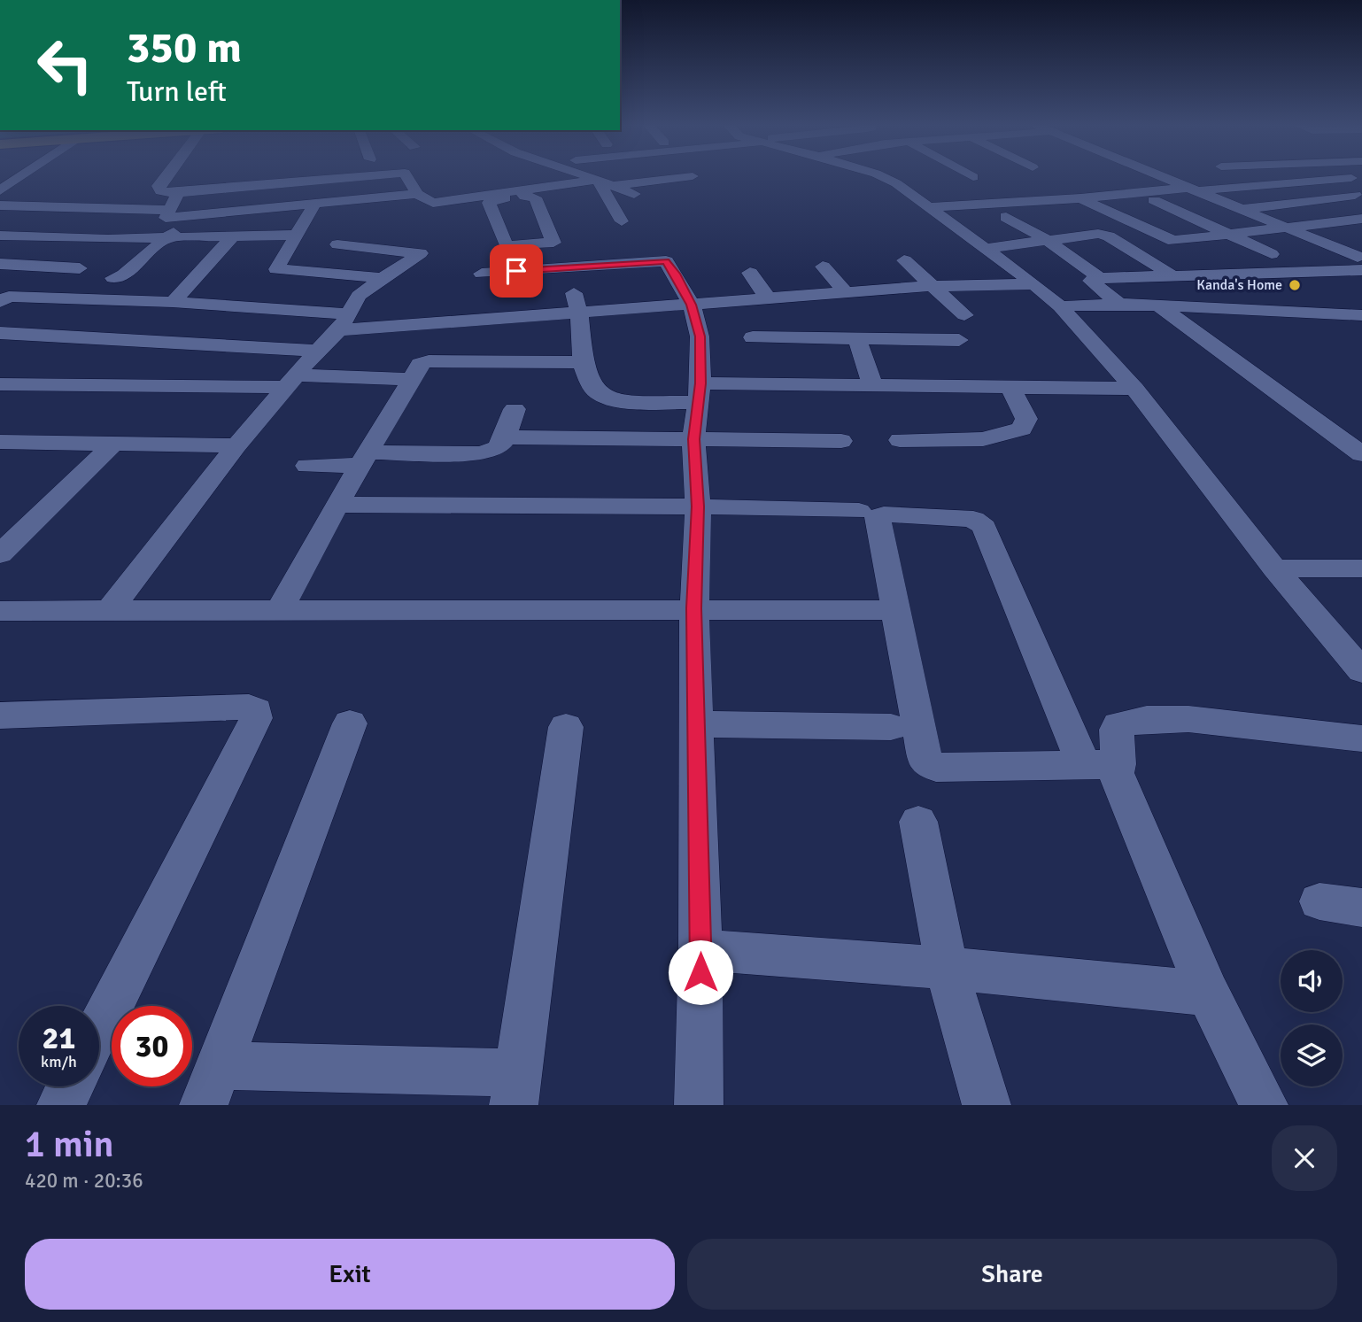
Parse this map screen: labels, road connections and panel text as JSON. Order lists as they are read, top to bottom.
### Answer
{
  "places": ["Kanda's Home"],
  "page": {
    "turn": ["350 m", "Turn left"],
    "speed": "21 km/h",
    "limit": "30",
    "heading": ["1 min", "420 m · 20:36"],
    "buttons": ["Exit", "Share"]
  }
}
